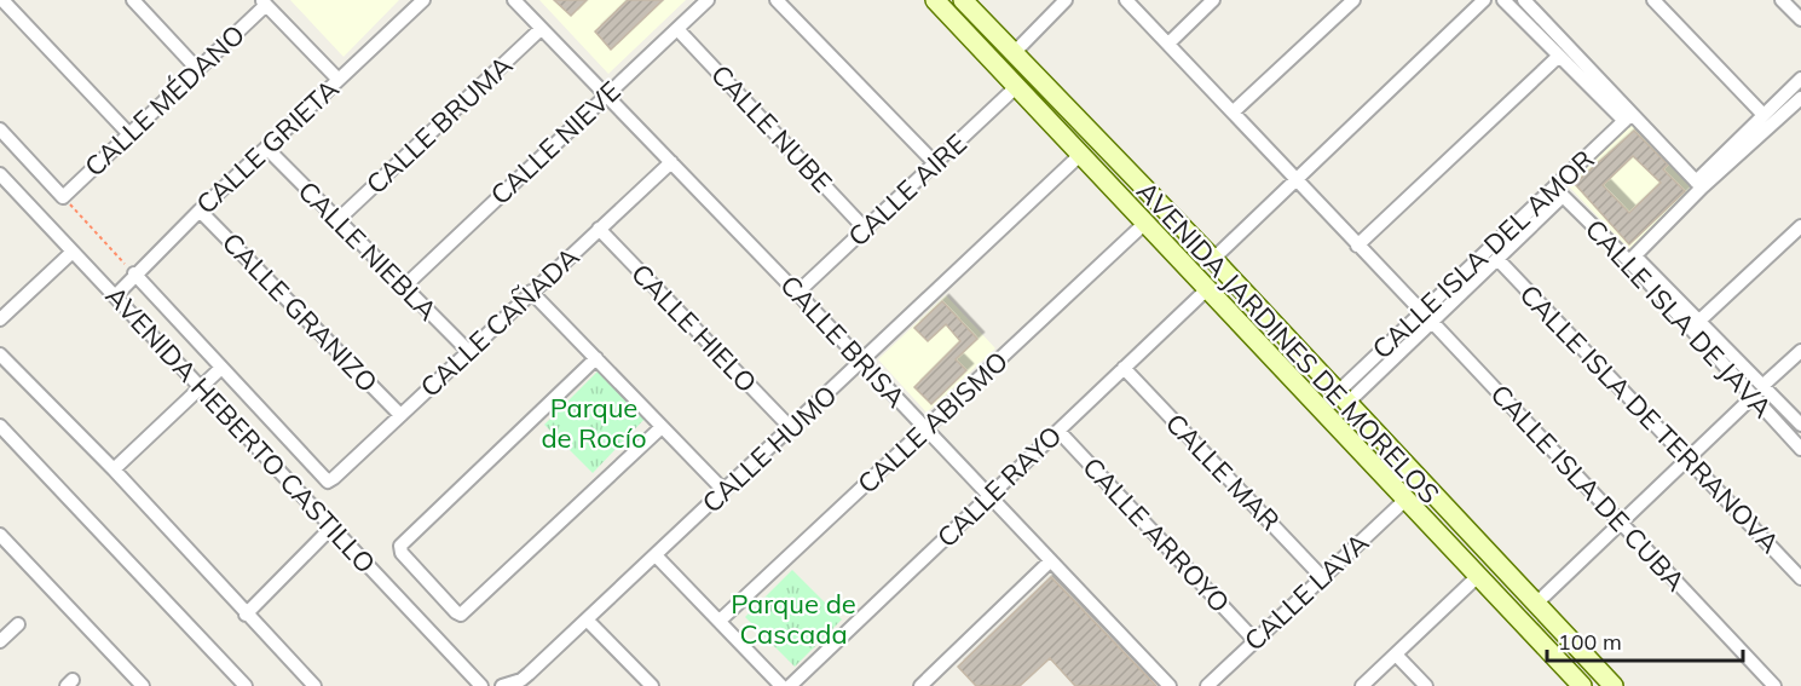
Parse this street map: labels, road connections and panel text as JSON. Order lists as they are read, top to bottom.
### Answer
{
  "streets": {
    "main road": ["AVENIDA JARDINES DE MORELOS"],
    "street": [
      "CALLE MÉDANO",
      "CALLE BRUMA",
      "CALLE NUBE",
      "CALLE NIEVE",
      "CALLE GRIETA",
      "CALLE AIRE",
      "CALLE NIEBLA",
      "CALLE ISLA DEL AMOR",
      "CALLE GRANIZO",
      "CALLE ISLA DE JAVA",
      "CALLE CAÑADA",
      "CALLE HIELO",
      "CALLE BRISA",
      "CALLE ISLA DE TERRANOVA",
      "CALLE ABISMO",
      "AVENIDA HEBERTO CASTILLO",
      "CALLE HUMO",
      "CALLE MAR",
      "CALLE RAYO",
      "CALLE ISLA DE CUBA",
      "CALLE ARROYO",
      "CALLE LAVA"
    ]
  },
  "crossings": [
    ["CALLE BRUMA", "CALLE NIEBLA"],
    ["CALLE BRUMA", "CALLE BRISA"],
    ["CALLE NUBE", "CALLE NIEVE"],
    ["CALLE NUBE", "CALLE AIRE"],
    ["CALLE NIEVE", "CALLE NIEBLA"],
    ["CALLE NIEVE", "CALLE BRISA"],
    ["CALLE GRIETA", "CALLE NIEBLA"],
    ["CALLE GRIETA", "CALLE GRANIZO"],
    ["CALLE GRIETA", "AVENIDA HEBERTO CASTILLO"],
    ["CALLE AIRE", "CALLE BRISA"],
    ["CALLE AIRE", "AVENIDA JARDINES DE MORELOS"],
    ["CALLE NIEBLA", "CALLE CAÑADA"],
    ["CALLE ISLA DEL AMOR", "CALLE ISLA DE JAVA"],
    ["CALLE ISLA DEL AMOR", "AVENIDA JARDINES DE MORELOS"],
    ["CALLE ISLA DEL AMOR", "CALLE ISLA DE TERRANOVA"],
    ["CALLE ISLA DEL AMOR", "CALLE ISLA DE CUBA"],
    ["CALLE GRANIZO", "CALLE CAÑADA"],
    ["CALLE CAÑADA", "CALLE HIELO"],
    ["CALLE CAÑADA", "CALLE BRISA"],
    ["CALLE HIELO", "CALLE HUMO"],
    ["CALLE BRISA", "CALLE ABISMO"],
    ["CALLE BRISA", "CALLE HUMO"],
    ["CALLE BRISA", "CALLE RAYO"],
    ["AVENIDA JARDINES DE MORELOS", "CALLE ABISMO"],
    ["AVENIDA JARDINES DE MORELOS", "CALLE HUMO"],
    ["AVENIDA JARDINES DE MORELOS", "CALLE RAYO"],
    ["AVENIDA JARDINES DE MORELOS", "CALLE LAVA"],
    ["CALLE MAR", "CALLE RAYO"],
    ["CALLE MAR", "CALLE LAVA"],
    ["CALLE RAYO", "CALLE ARROYO"],
    ["CALLE ARROYO", "CALLE LAVA"]
  ],
  "parks": ["Parque de Rocío", "Parque de Cascada"],
  "scale_bar": "100 m"
}
